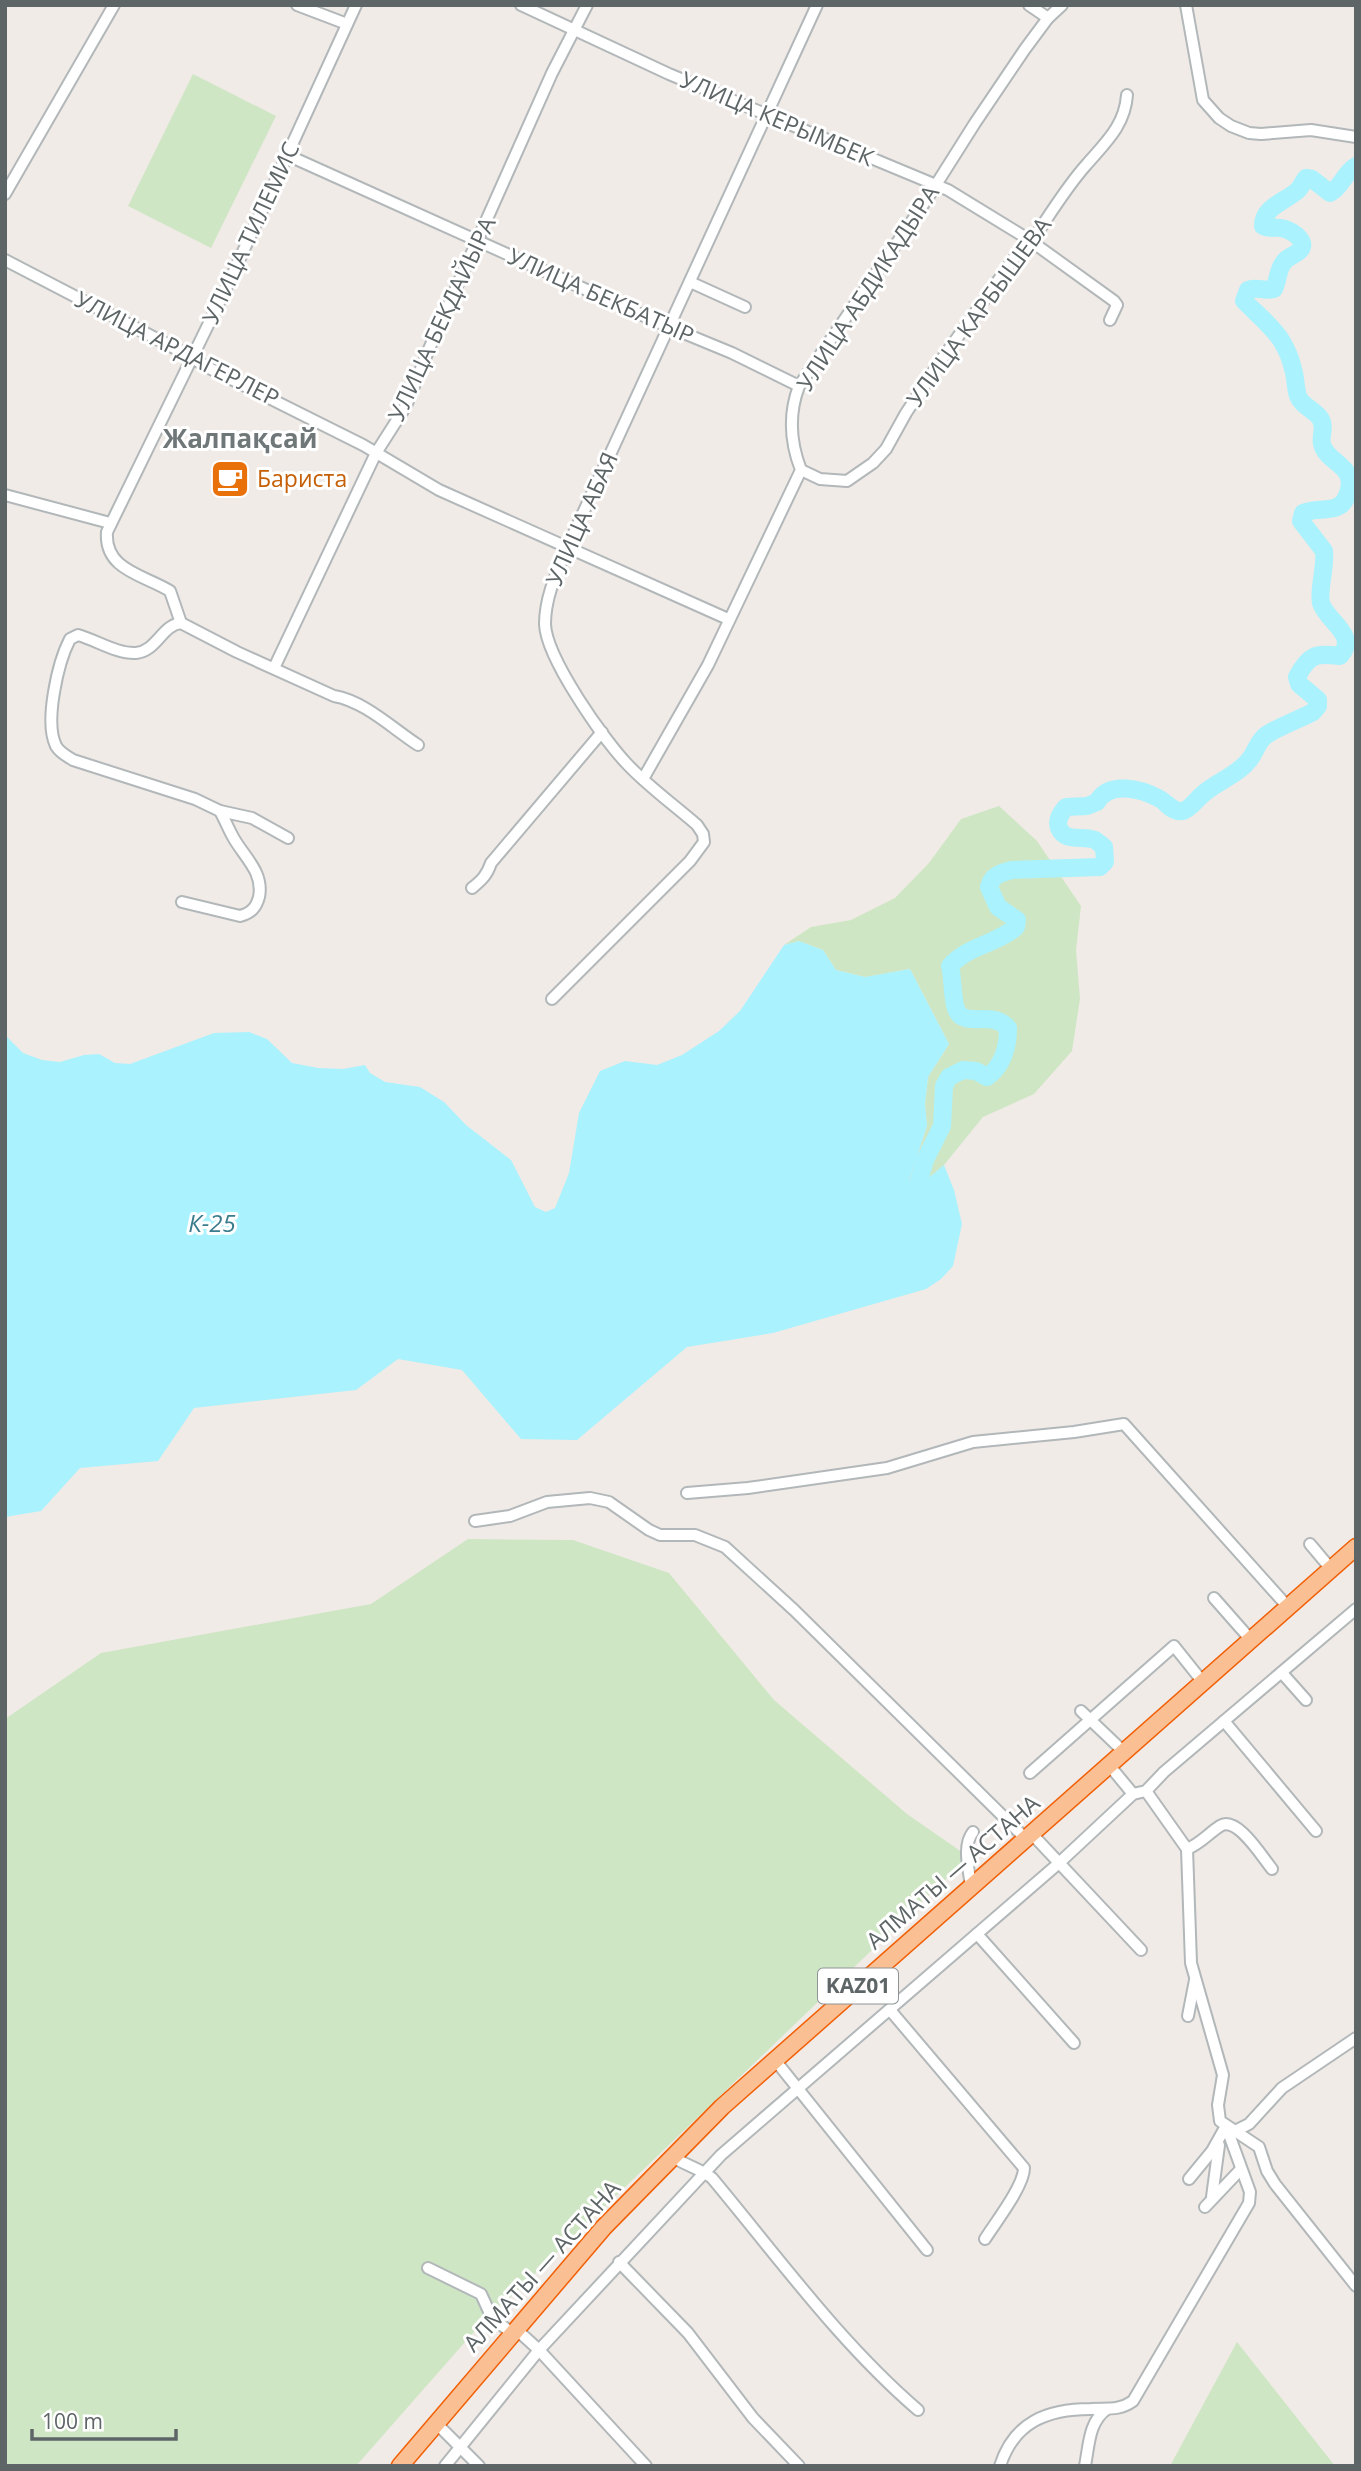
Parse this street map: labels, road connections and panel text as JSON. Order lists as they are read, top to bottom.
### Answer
{
  "streets": {
    "highway": ["АЛМАТЫ — АСТАНА", "KАZ01"],
    "street": [
      "УЛИЦА КЕРЫМБЕК",
      "УЛИЦА ТИЛЕМИС",
      "УЛИЦА АБДИКАДЫРА",
      "УЛИЦА БЕКБАТЫР",
      "УЛИЦА КАРБЫШЕВА",
      "УЛИЦА БЕКДАЙЫРА",
      "УЛИЦА АРДАГЕРЛЕР",
      "УЛИЦА АБАЯ"
    ]
  },
  "crossings": [
    ["УЛИЦА КЕРЫМБЕК", "УЛИЦА АБДИКАДЫРА"],
    ["УЛИЦА КЕРЫМБЕК", "УЛИЦА КАРБЫШЕВА"],
    ["УЛИЦА КЕРЫМБЕК", "УЛИЦА БЕКДАЙЫРА"],
    ["УЛИЦА КЕРЫМБЕК", "УЛИЦА АБАЯ"],
    ["УЛИЦА ТИЛЕМИС", "УЛИЦА БЕКБАТЫР"],
    ["УЛИЦА ТИЛЕМИС", "УЛИЦА АРДАГЕРЛЕР"],
    ["УЛИЦА АБДИКАДЫРА", "УЛИЦА БЕКБАТЫР"],
    ["УЛИЦА АБДИКАДЫРА", "УЛИЦА КАРБЫШЕВА"],
    ["УЛИЦА БЕКБАТЫР", "УЛИЦА БЕКДАЙЫРА"],
    ["УЛИЦА БЕКБАТЫР", "УЛИЦА АБАЯ"],
    ["УЛИЦА БЕКДАЙЫРА", "УЛИЦА АРДАГЕРЛЕР"],
    ["УЛИЦА АРДАГЕРЛЕР", "УЛИЦА АБАЯ"]
  ],
  "districts": ["Жалпақсай"],
  "water": ["К-25"],
  "places": {
    "cafe": ["Бариста"]
  },
  "scale_bar": "100 m"
}
